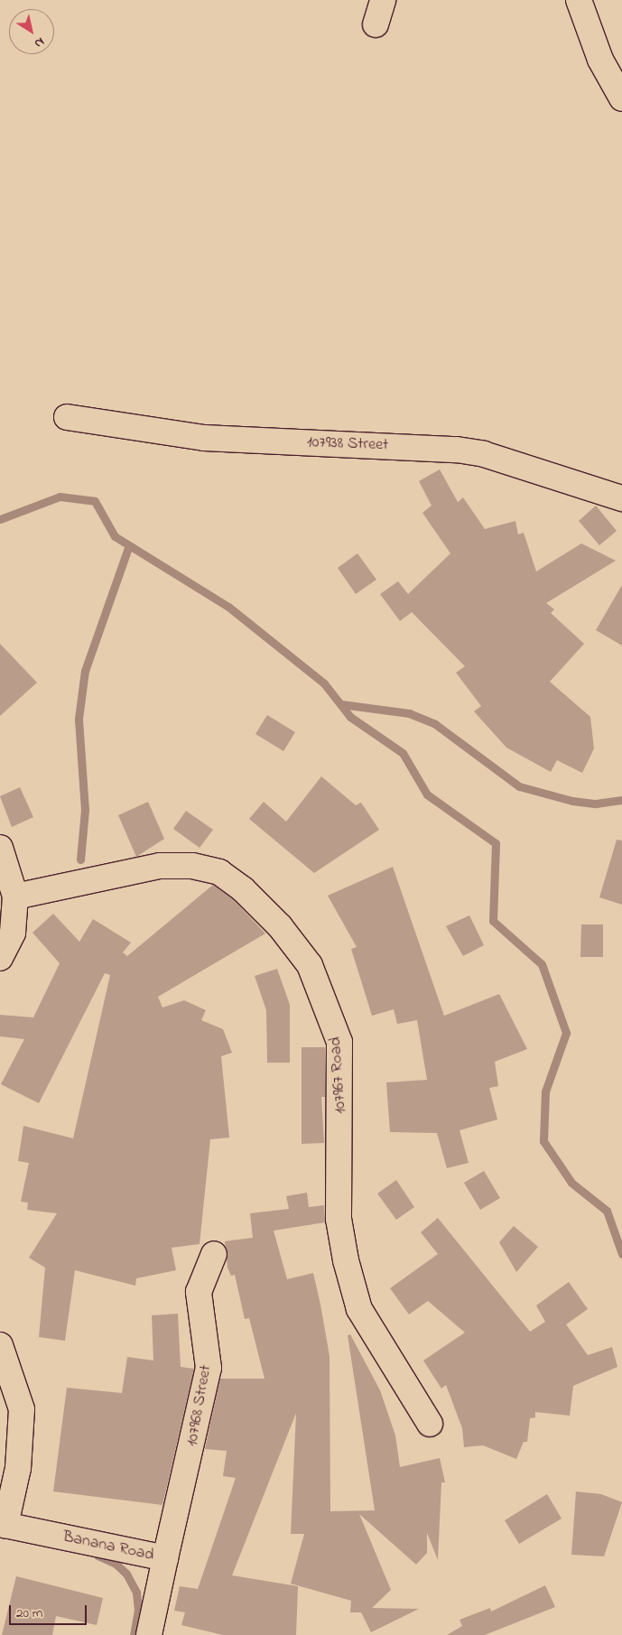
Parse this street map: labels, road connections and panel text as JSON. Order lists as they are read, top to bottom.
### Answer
{
  "streets": {
    "street": [
      "107938 Street",
      "107967 Road",
      "107968 Street",
      "Banana Road"
    ]
  },
  "crossings": [
    ["107968 Street", "Banana Road"]
  ],
  "scale_bar": "20 m",
  "north": "bottom right"
}
